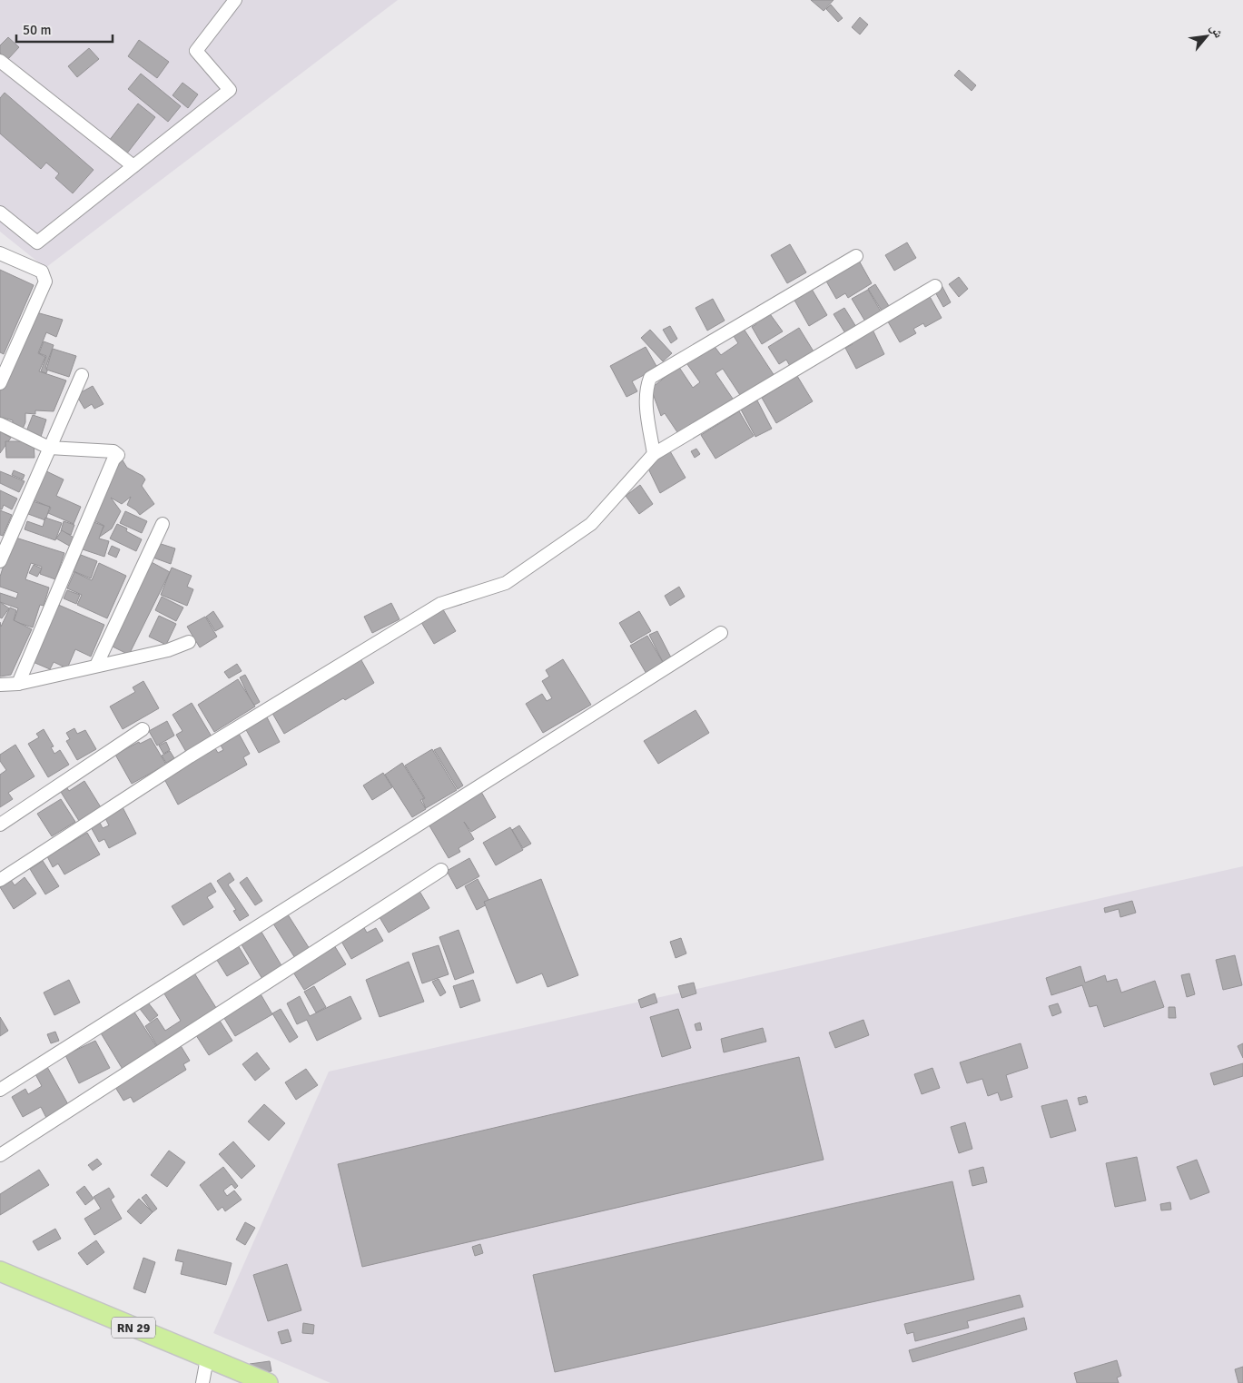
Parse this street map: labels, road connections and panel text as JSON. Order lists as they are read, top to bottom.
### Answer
{
  "streets": {
    "main road": ["RN 29"]
  },
  "scale_bar": "50 m",
  "north": "top right"
}
